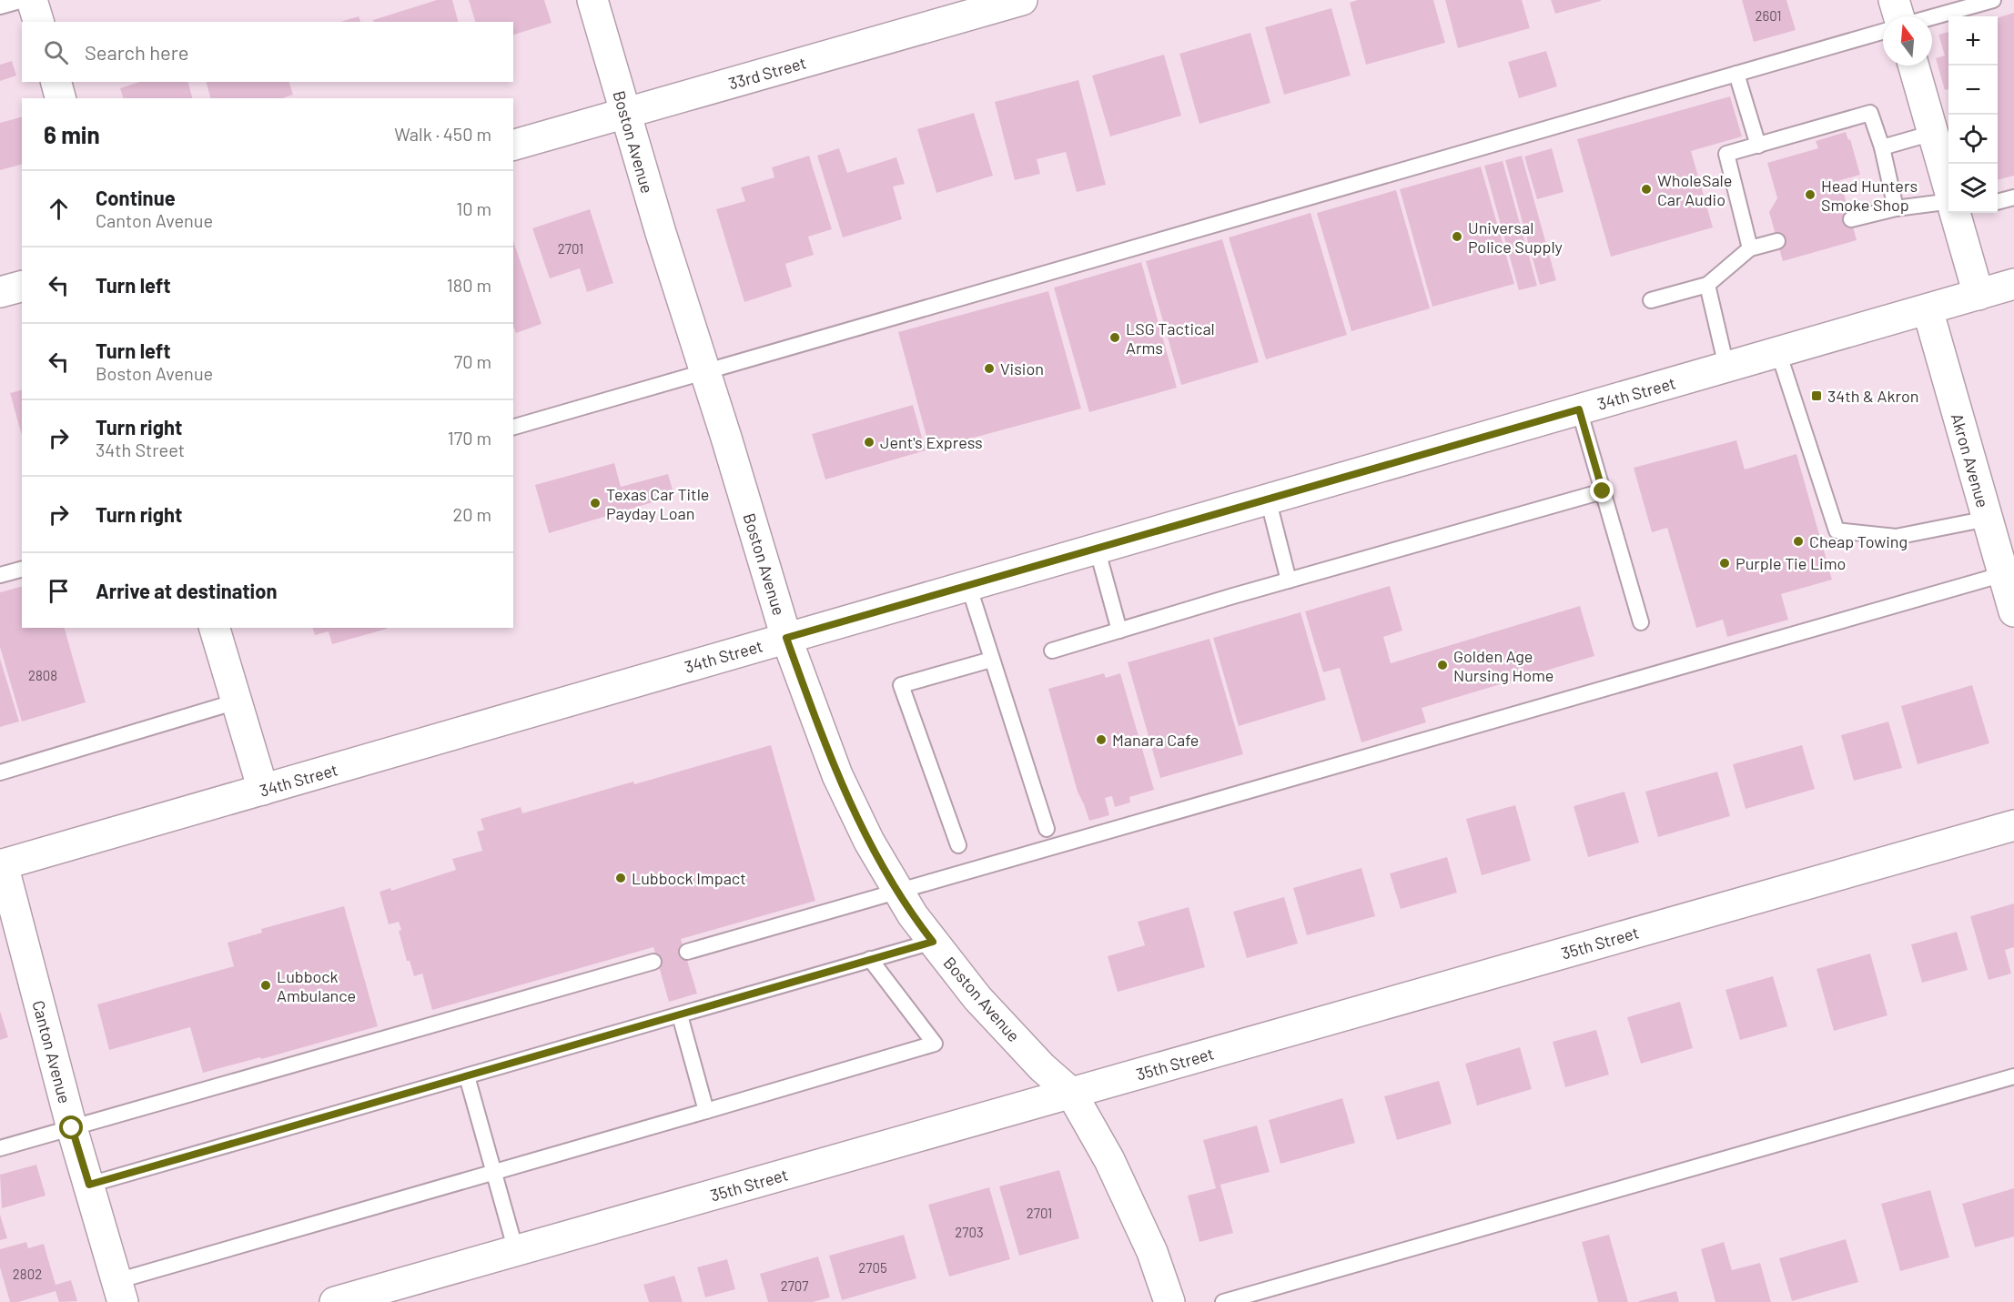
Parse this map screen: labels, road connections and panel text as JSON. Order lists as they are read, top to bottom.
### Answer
{
  "streets": {
    "street": [
      "33rd Street",
      "Boston Avenue",
      "34th Street",
      "Akron Avenue",
      "35th Street",
      "Canton Avenue"
    ]
  },
  "crossings": [
    ["33rd Street", "Boston Avenue"],
    ["Boston Avenue", "34th Street"],
    ["Boston Avenue", "35th Street"],
    ["34th Street", "Akron Avenue"],
    ["34th Street", "Canton Avenue"]
  ],
  "places": {
    "other": [
      "WholeSale Car Audio",
      "Head Hunters Smoke Shop",
      "Universal Police Supply",
      "LSG Tactical Arms",
      "Vision",
      "Jent's Express",
      "Texas Car Title Payday Loan",
      "Cheap Towing",
      "Purple Tie Limo",
      "Golden Age Nursing Home",
      "Manara Cafe",
      "Lubbock Impact",
      "Lubbock Ambulance"
    ],
    "transit": ["34th & Akron"]
  },
  "house_numbers": [
    "2601",
    "2701",
    "2808",
    "2701",
    "2703",
    "2705",
    "2802",
    "2707"
  ],
  "north": "top",
  "page": {
    "map_buttons": ["+", "−"],
    "search": "Search here",
    "heading": ["6 min", "Walk · 450 m"],
    "list": [
      ["Continue", "Canton Avenue", "10 m"],
      ["Turn left", "180 m"],
      ["Turn left", "Boston Avenue", "70 m"],
      ["Turn right", "34th Street", "170 m"],
      ["Turn right", "20 m"],
      "Arrive at destination"
    ]
  }
}
